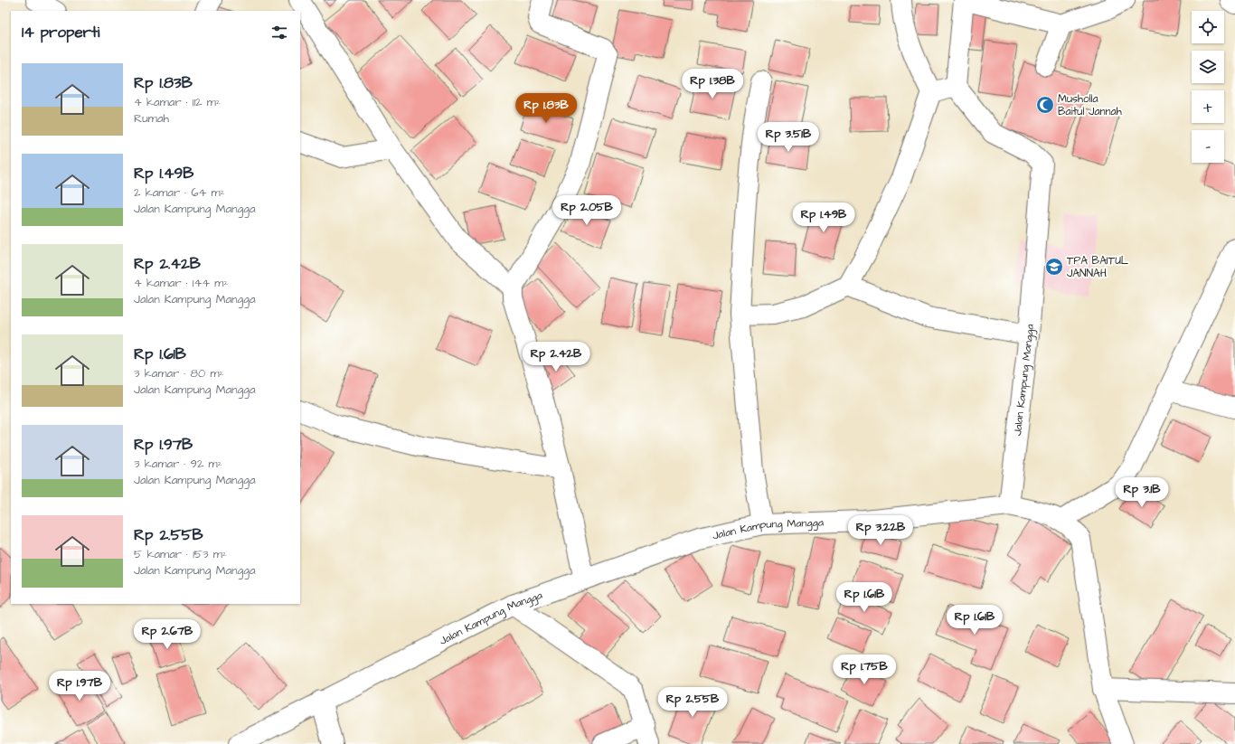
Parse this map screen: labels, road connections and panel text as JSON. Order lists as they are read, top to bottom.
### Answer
{
  "streets": {
    "street": ["Jalan Kampung Mangga"]
  },
  "places": {
    "mosque": ["Musholla Baitul Jannah"],
    "school or university": ["TPA BAITUL JANNAH"]
  },
  "page": {
    "map_buttons": ["+", "−"],
    "heading": "14 properti",
    "list": [
      {
        "name": "Rp 1.83B",
        "note": "4 kamar · 112 m² · Rumah"
      },
      {
        "name": "Rp 1.49B",
        "note": "2 kamar · 64 m² · Jalan Kampung Mangga"
      },
      {
        "name": "Rp 2.42B",
        "note": "4 kamar · 144 m² · Jalan Kampung Mangga"
      },
      {
        "name": "Rp 1.61B",
        "note": "3 kamar · 80 m² · Jalan Kampung Mangga"
      },
      {
        "name": "Rp 1.97B",
        "note": "3 kamar · 92 m² · Jalan Kampung Mangga"
      },
      {
        "name": "Rp 2.55B",
        "note": "5 kamar · 153 m² · Jalan Kampung Mangga"
      }
    ],
    "price": [
      "Rp 1.38B",
      "Rp 1.83B",
      "Rp 3.51B",
      "Rp 2.05B",
      "Rp 1.49B",
      "Rp 2.42B",
      "Rp 3.1B",
      "Rp 3.22B",
      "Rp 1.61B",
      "Rp 1.61B",
      "Rp 2.67B",
      "Rp 1.75B",
      "Rp 1.97B",
      "Rp 2.55B"
    ]
  }
}
